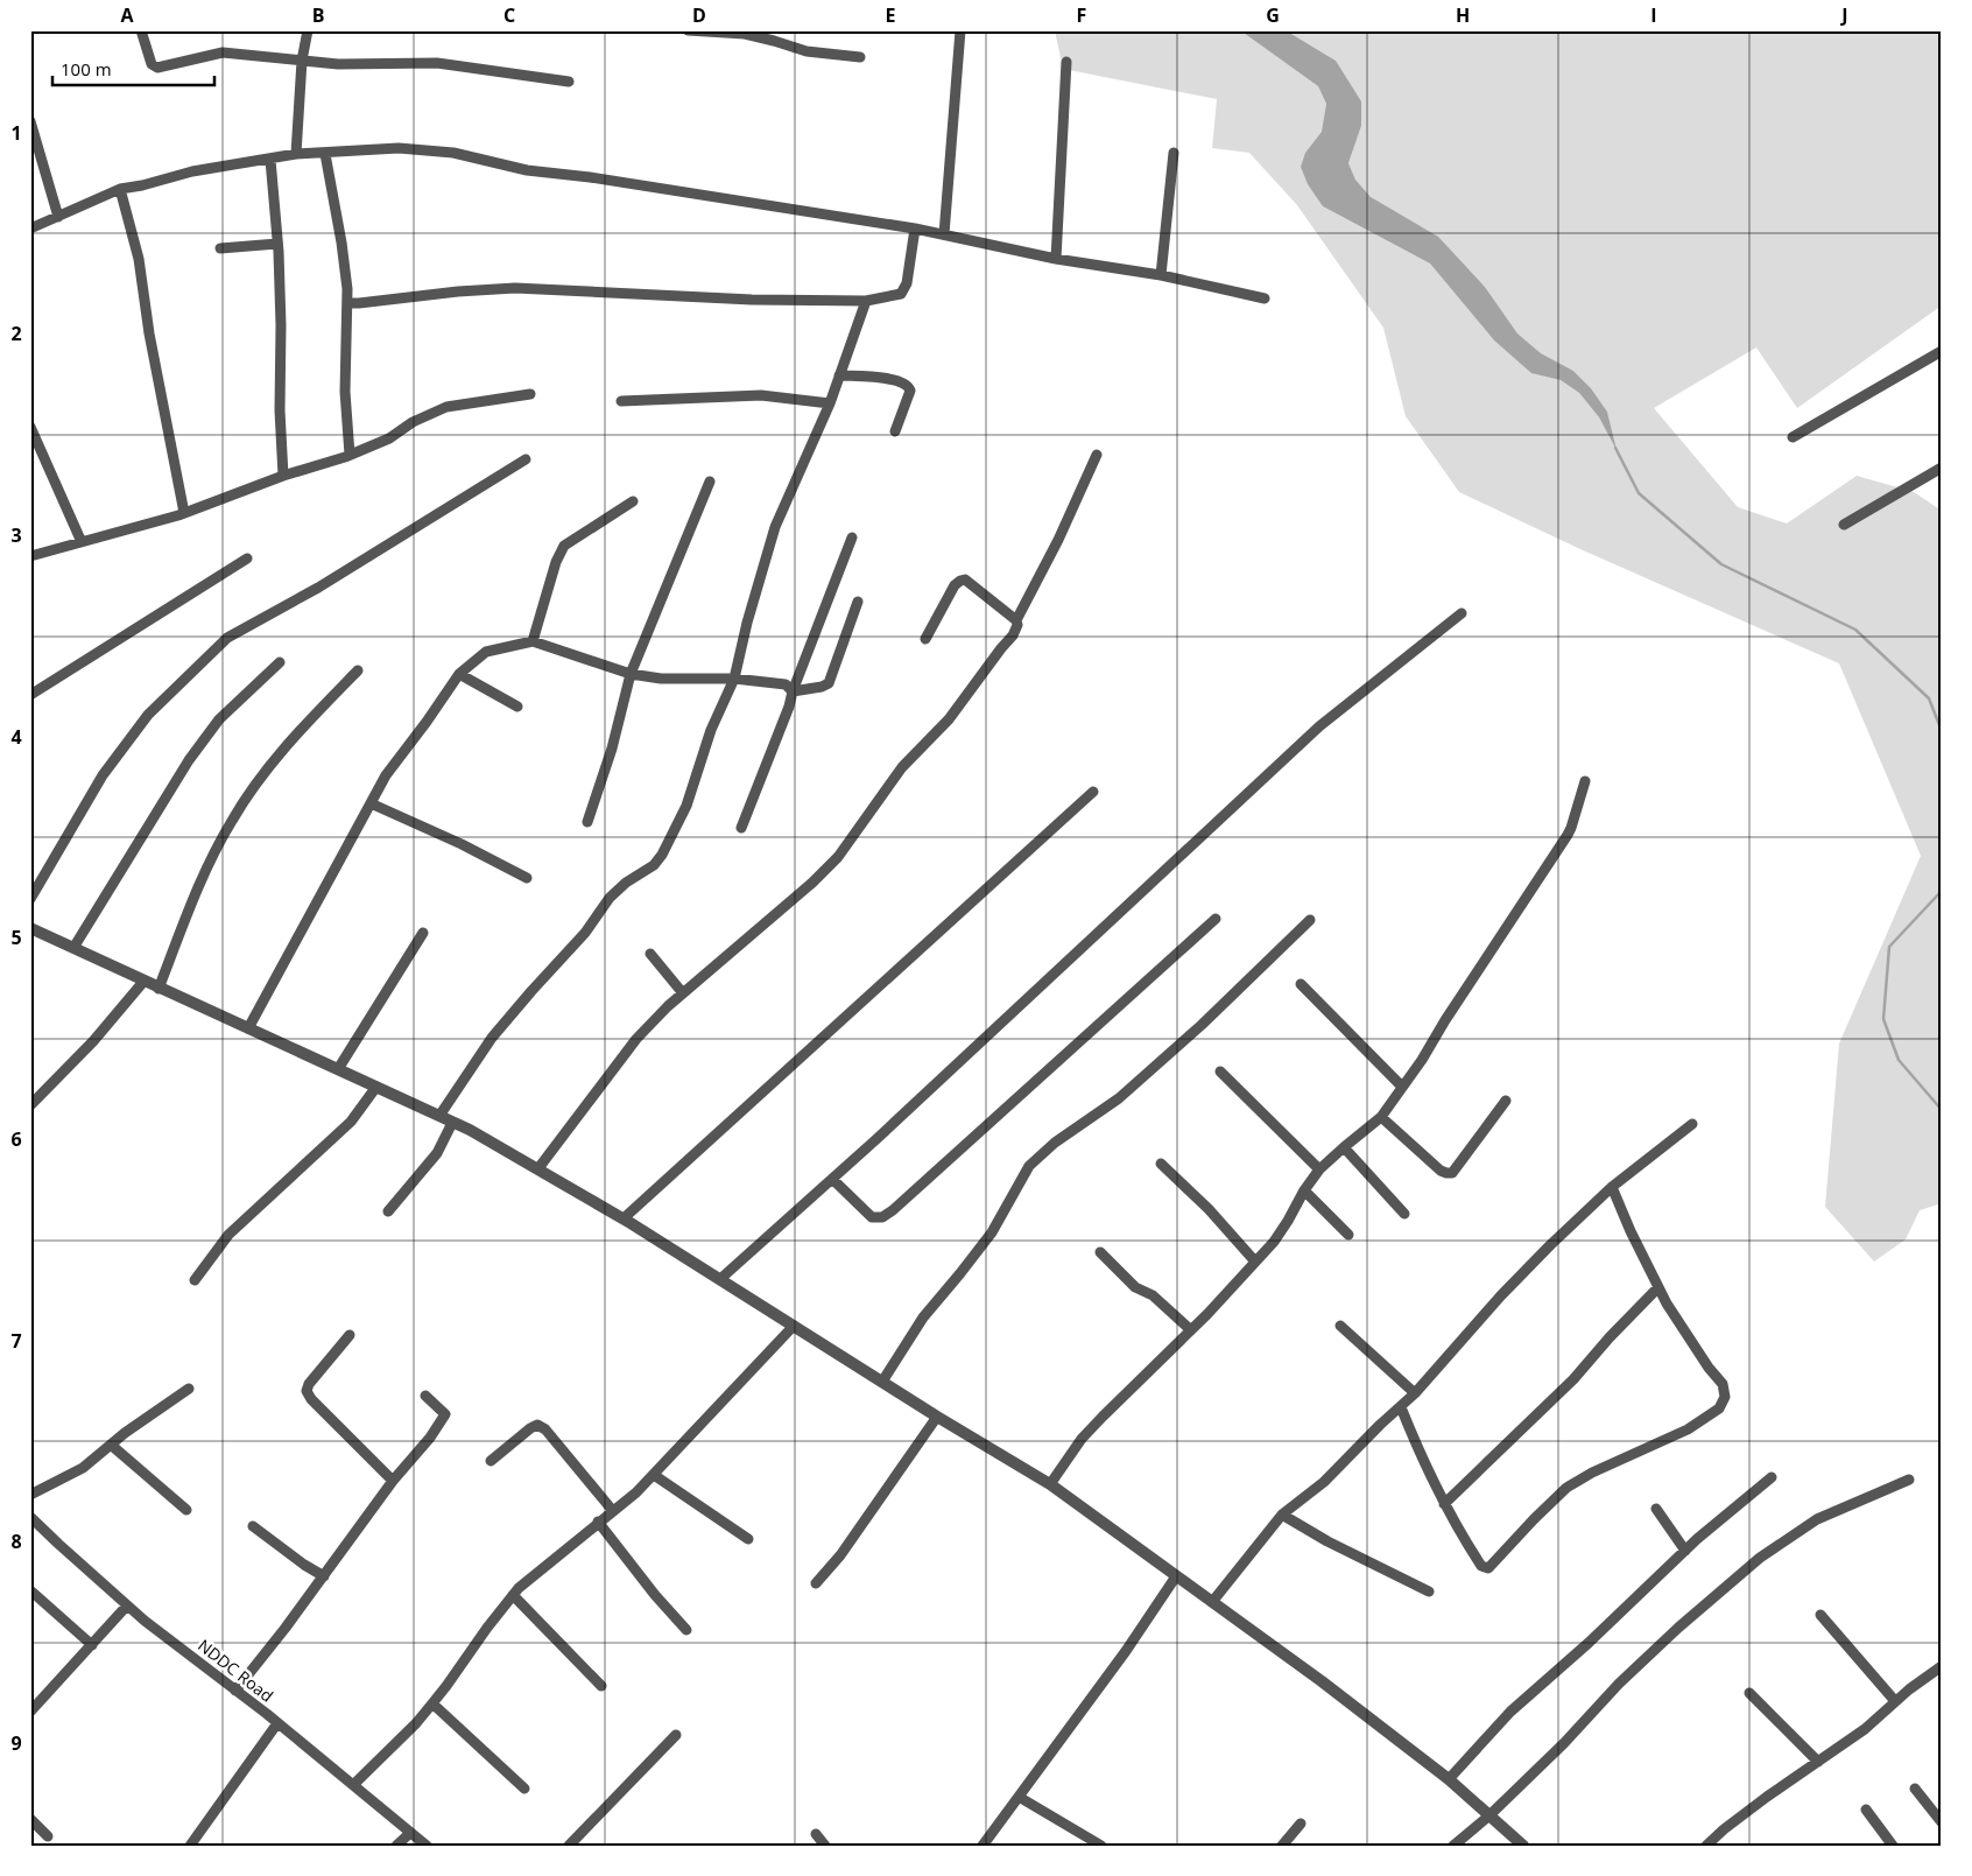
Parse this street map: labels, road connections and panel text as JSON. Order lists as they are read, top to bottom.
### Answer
{
  "streets": {
    "street": ["NDDC Road"]
  },
  "scale_bar": "100 m",
  "grid": {
    "columns": [
      "A",
      "B",
      "C",
      "D",
      "E",
      "F",
      "G",
      "H",
      "I",
      "J"
    ],
    "rows": [
      "1",
      "2",
      "3",
      "4",
      "5",
      "6",
      "7",
      "8",
      "9"
    ]
  }
}
